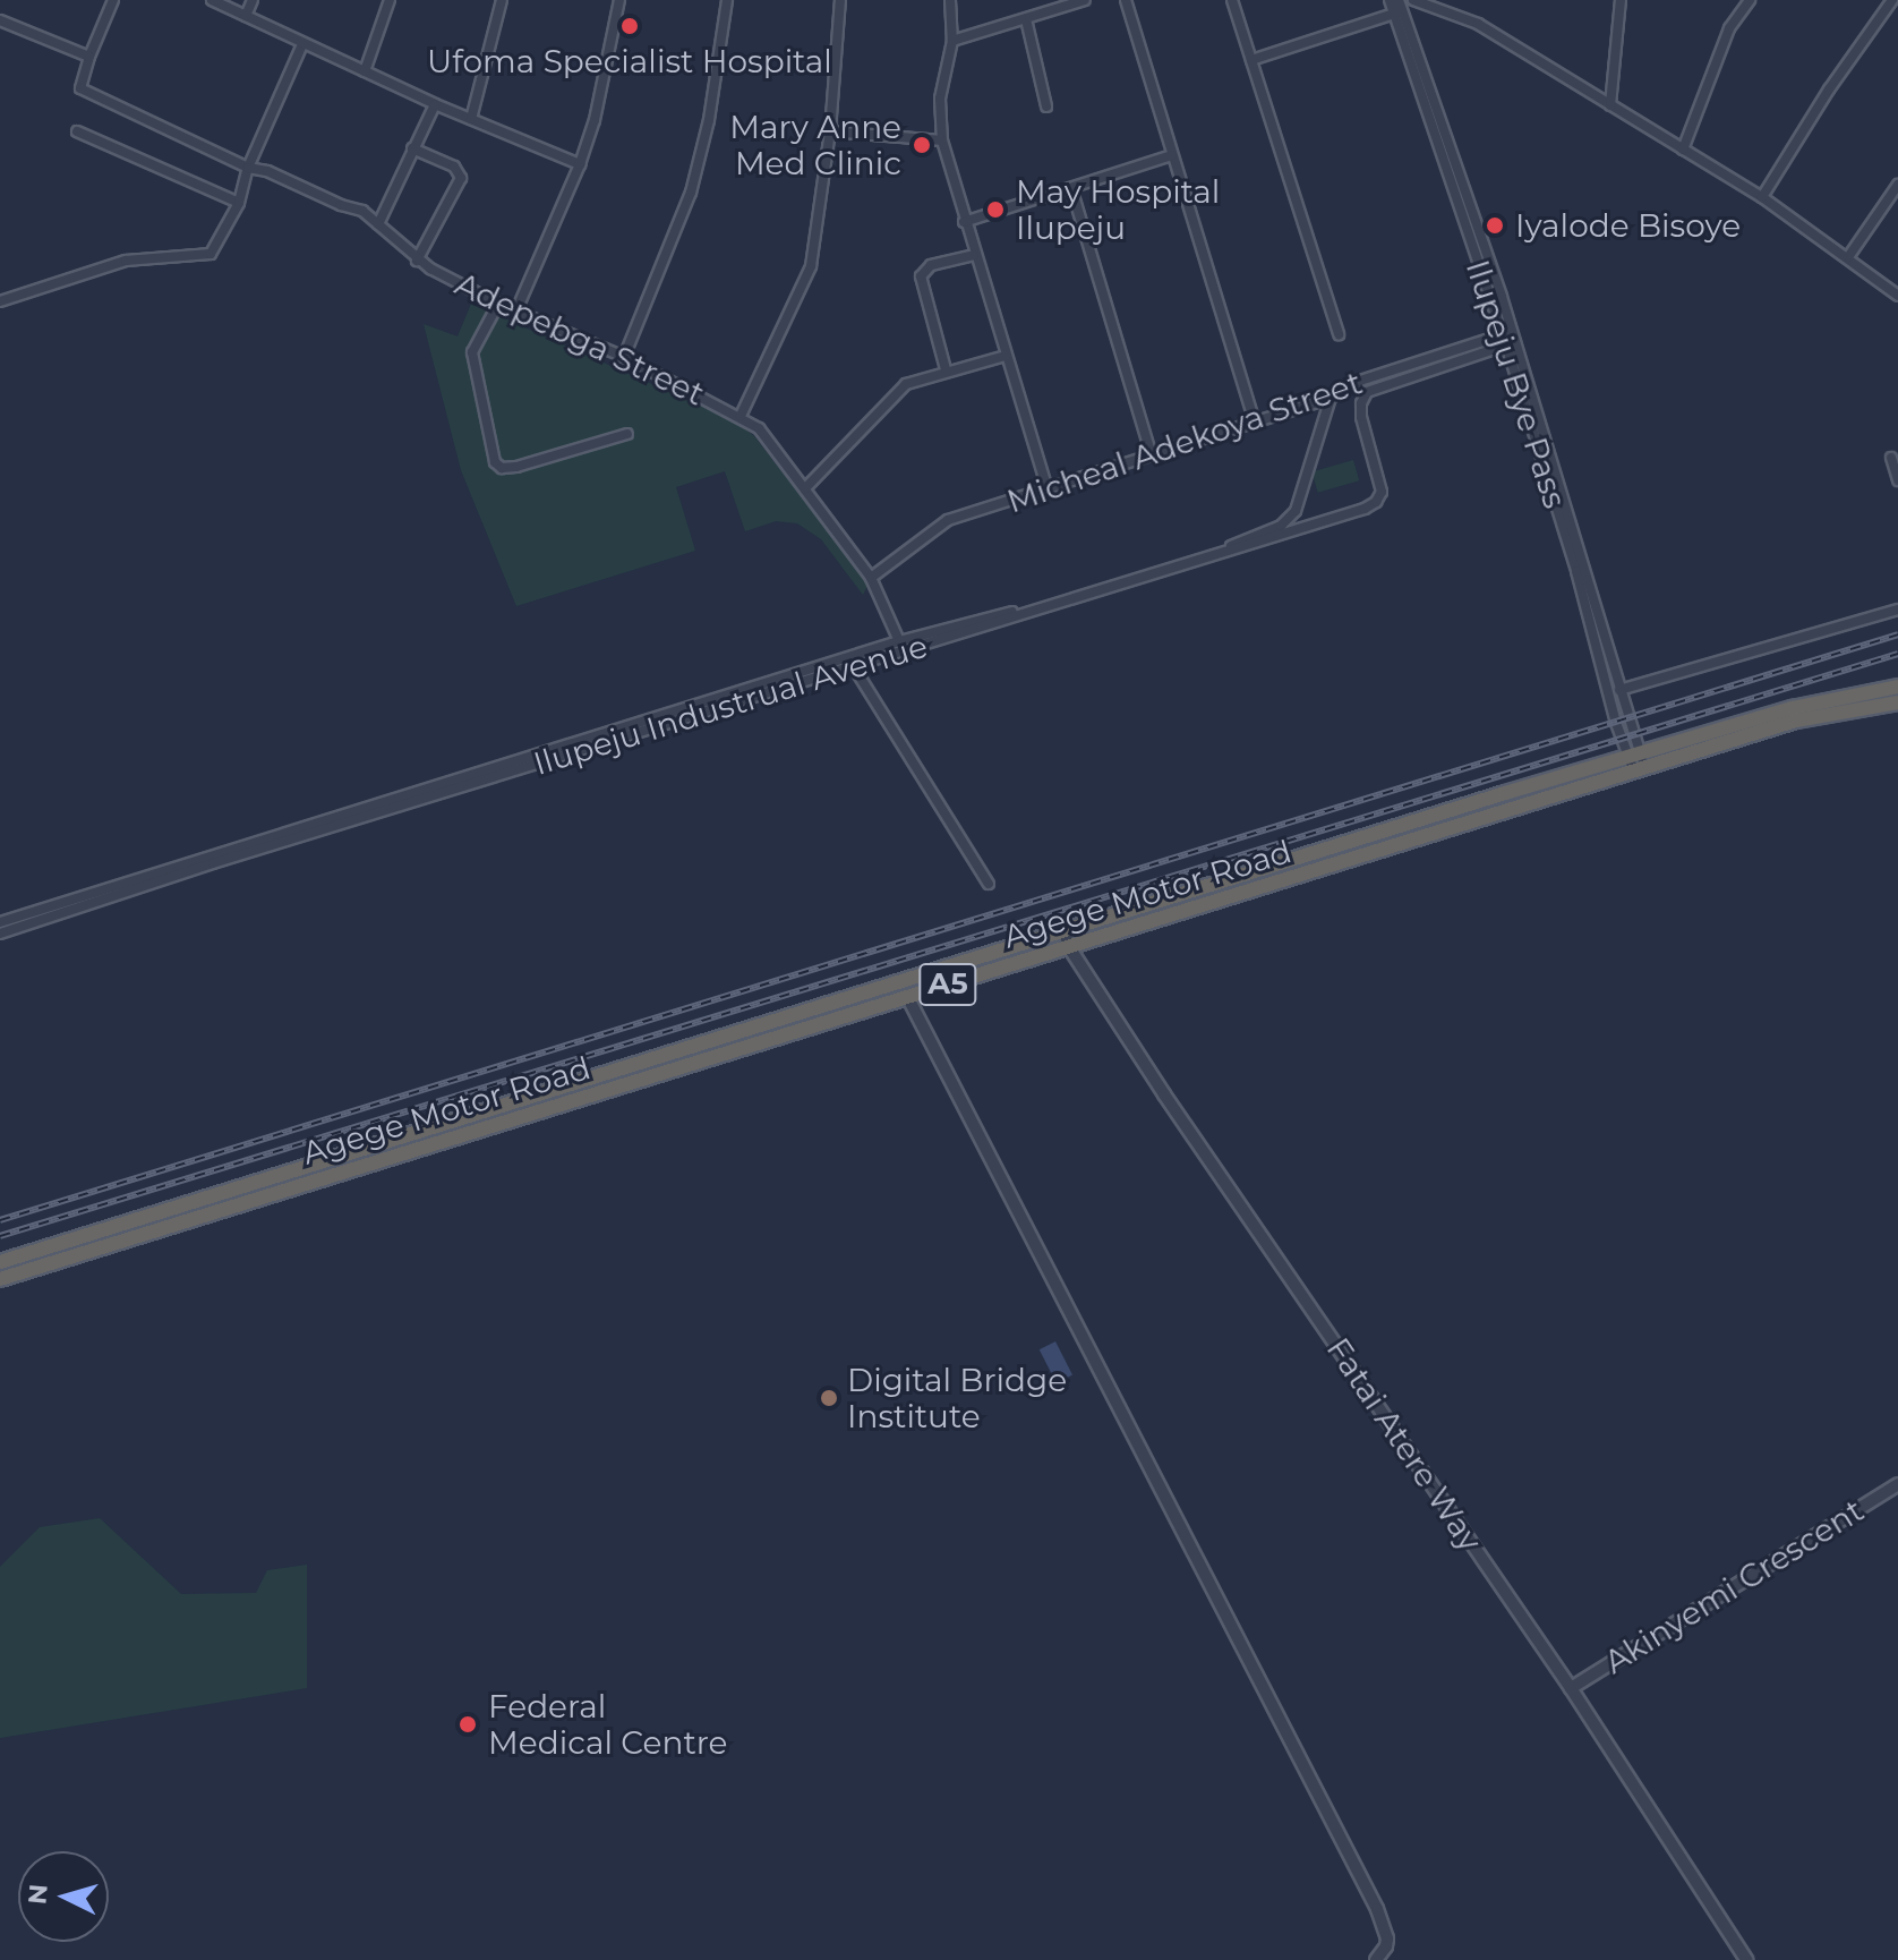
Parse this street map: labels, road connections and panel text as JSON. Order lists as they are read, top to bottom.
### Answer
{
  "streets": {
    "highway": ["Agege Motor Road", "A5"],
    "street": [
      "Adepebga Street",
      "Ilupeju Bye Pass",
      "Micheal Adekoya Street",
      "Ilupeju Industrual Avenue",
      "Fatai Atere Way",
      "Akinyemi Crescent"
    ]
  },
  "crossings": [
    ["Adepebga Street", "Micheal Adekoya Street"],
    ["Adepebga Street", "Ilupeju Industrual Avenue"],
    ["Ilupeju Bye Pass", "Micheal Adekoya Street"],
    ["Ilupeju Bye Pass", "Agege Motor Road"],
    ["Micheal Adekoya Street", "Ilupeju Industrual Avenue"],
    ["Agege Motor Road", "Fatai Atere Way"],
    ["Fatai Atere Way", "Akinyemi Crescent"]
  ],
  "places": [
    "Ufoma Specialist Hospital",
    "Mary Anne Med Clinic",
    "May Hospital Ilupeju",
    "Iyalode Bisoye",
    "Digital Bridge Institute",
    "Federal Medical Centre"
  ],
  "north": "left"
}
